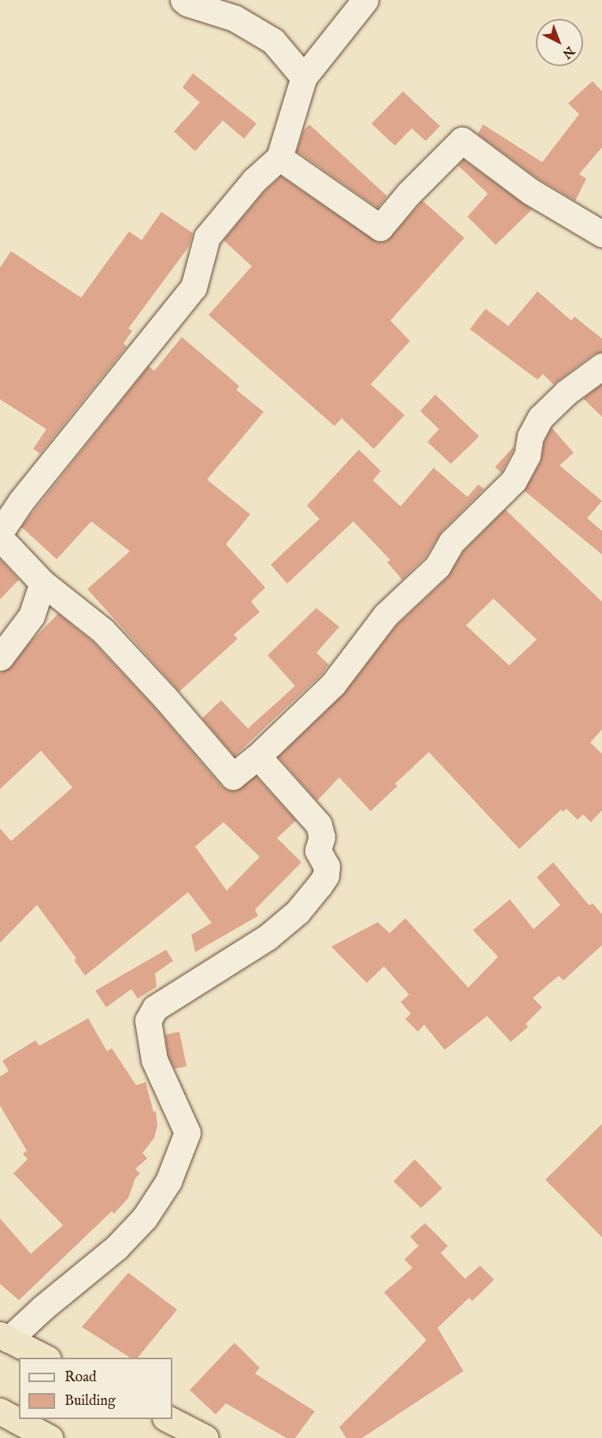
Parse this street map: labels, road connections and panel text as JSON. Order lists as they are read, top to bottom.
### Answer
{
  "legend": ["Road", "Building"],
  "north": "bottom right"
}
